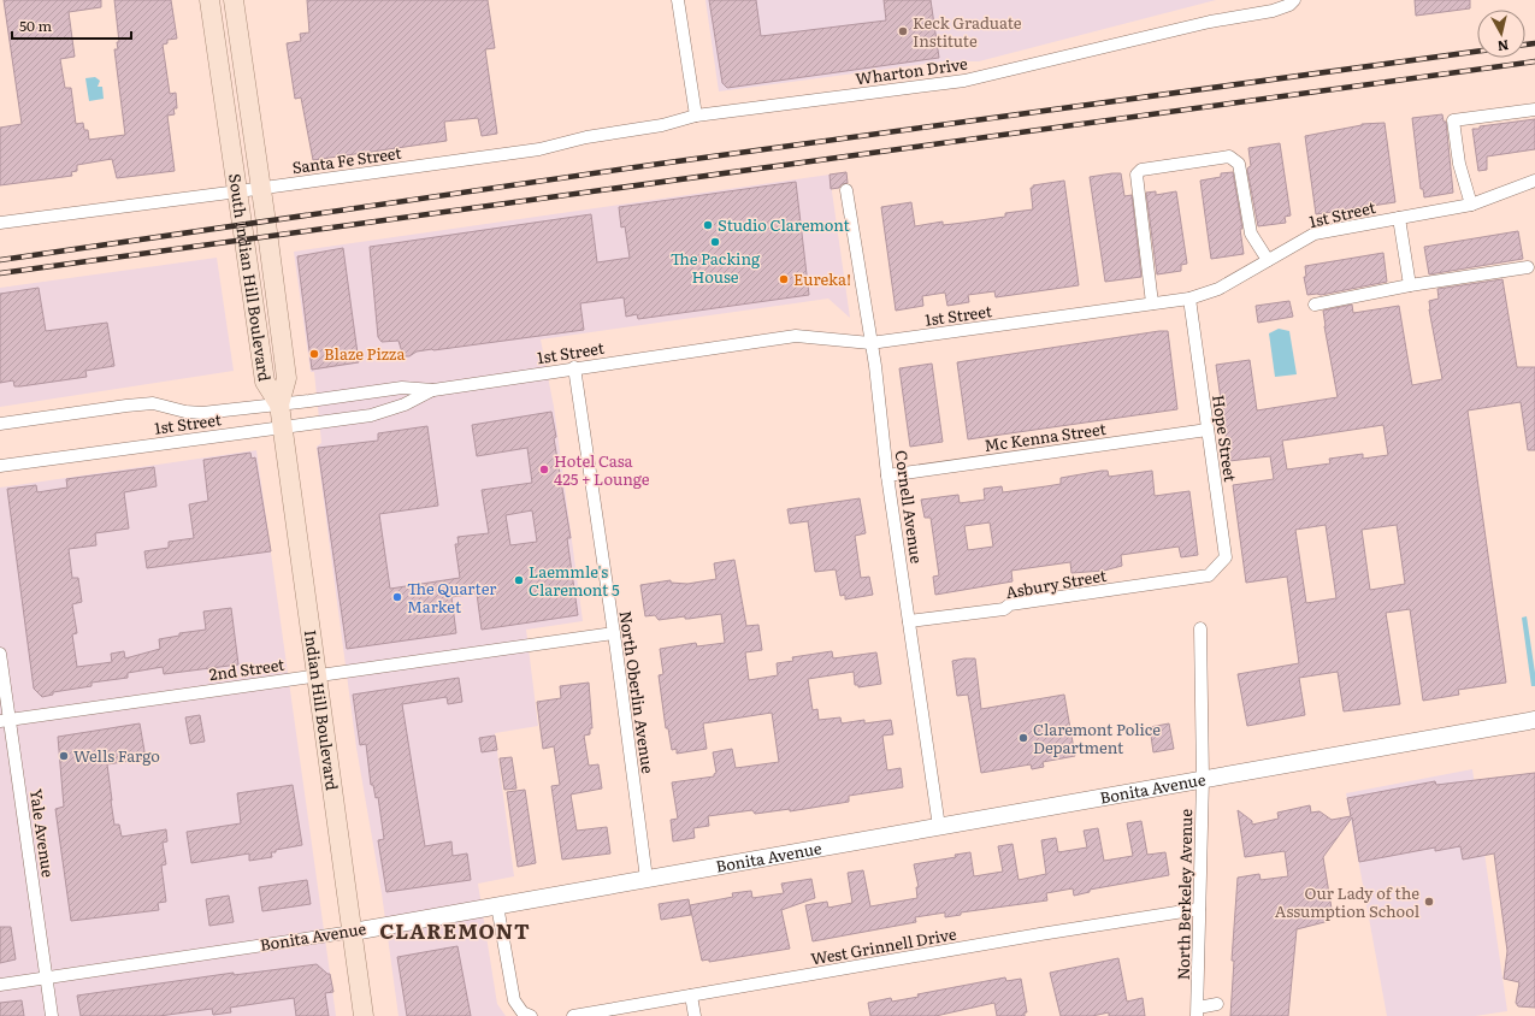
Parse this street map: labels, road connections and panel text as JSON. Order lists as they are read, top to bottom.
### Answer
{
  "streets": {
    "main road": ["South Indian Hill Boulevard", "Indian Hill Boulevard", "Bonita Avenue"],
    "street": [
      "Wharton Drive",
      "Santa Fe Street",
      "1st Street",
      "Mc Kenna Street",
      "Hope Street",
      "Cornell Avenue",
      "Asbury Street",
      "2nd Street",
      "North Oberlin Avenue",
      "Yale Avenue",
      "North Berkeley Avenue",
      "West Grinnell Drive"
    ]
  },
  "crossings": [
    ["Wharton Drive", "Santa Fe Street"],
    ["Santa Fe Street", "South Indian Hill Boulevard"],
    ["1st Street", "South Indian Hill Boulevard"],
    ["1st Street", "Hope Street"],
    ["1st Street", "Cornell Avenue"],
    ["1st Street", "North Oberlin Avenue"],
    ["1st Street", "Indian Hill Boulevard"],
    ["South Indian Hill Boulevard", "Indian Hill Boulevard"],
    ["Mc Kenna Street", "Hope Street"],
    ["Mc Kenna Street", "Cornell Avenue"],
    ["Hope Street", "Asbury Street"],
    ["Cornell Avenue", "Asbury Street"],
    ["Cornell Avenue", "Bonita Avenue"],
    ["2nd Street", "North Oberlin Avenue"],
    ["2nd Street", "Indian Hill Boulevard"],
    ["2nd Street", "Yale Avenue"],
    ["North Oberlin Avenue", "Bonita Avenue"],
    ["Indian Hill Boulevard", "Bonita Avenue"],
    ["Bonita Avenue", "Yale Avenue"],
    ["Bonita Avenue", "North Berkeley Avenue"],
    ["North Berkeley Avenue", "West Grinnell Drive"]
  ],
  "districts": ["CLAREMONT"],
  "places": [
    "Keck Graduate Institute",
    "Studio Claremont",
    "The Packing House",
    "Eureka!",
    "Blaze Pizza",
    "Hotel Casa 425 + Lounge",
    "Laemmle's Claremont 5",
    "The Quarter Market",
    "Claremont Police Department",
    "Wells Fargo",
    "Our Lady of the Assumption School"
  ],
  "scale_bar": "50 m",
  "north": "bottom"
}
